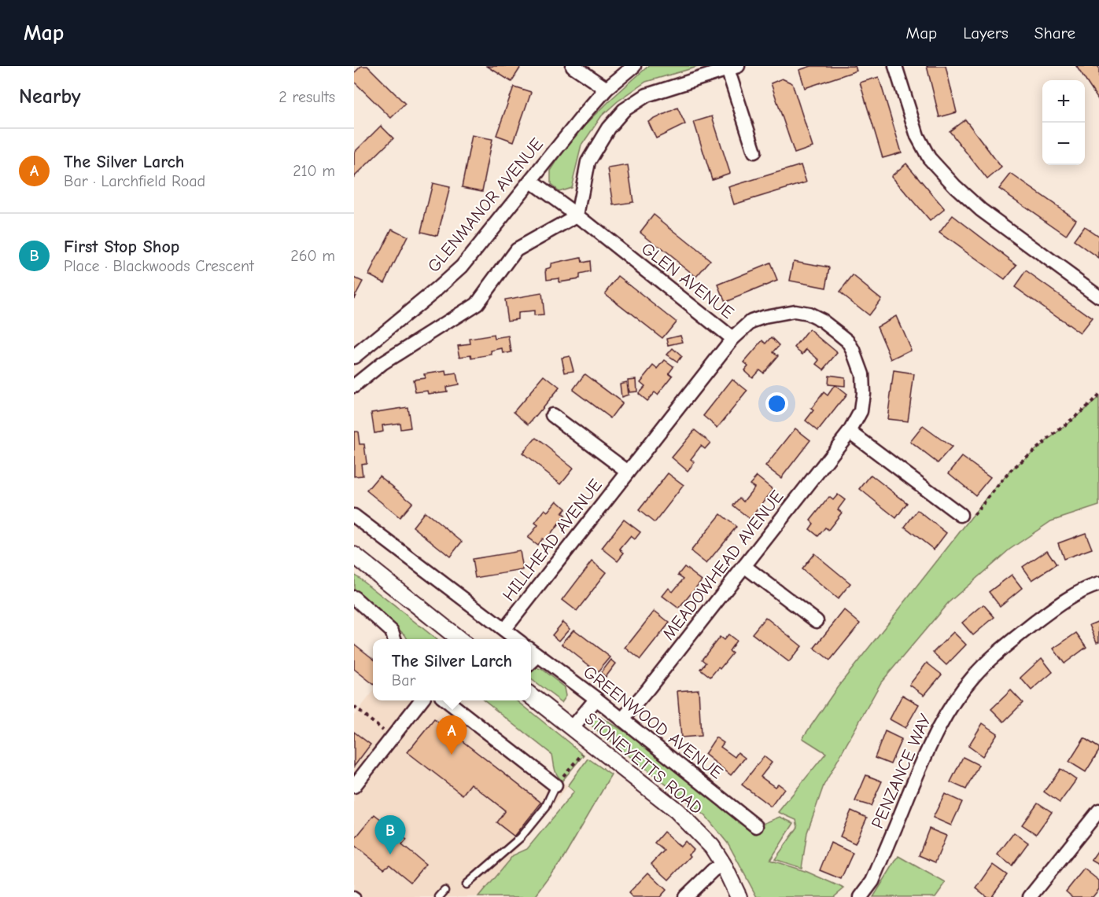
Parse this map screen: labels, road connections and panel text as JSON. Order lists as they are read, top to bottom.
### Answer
{
  "streets": {
    "street": [
      "GLENMANOR AVENUE",
      "GLEN AVENUE",
      "HILLHEAD AVENUE",
      "MEADOWHEAD AVENUE",
      "GREENWOOD AVENUE",
      "STONEYETTS ROAD",
      "PENZANCE WAY"
    ]
  },
  "crossings": [
    ["GLENMANOR AVENUE", "GLEN AVENUE"],
    ["GLEN AVENUE", "HILLHEAD AVENUE"],
    ["GLEN AVENUE", "MEADOWHEAD AVENUE"],
    ["MEADOWHEAD AVENUE", "GREENWOOD AVENUE"]
  ],
  "page": {
    "header": "Map",
    "nav": ["Map", "Layers", "Share"],
    "heading": ["Nearby", "2 results"],
    "map_buttons": ["+", "−"],
    "list": [
      {
        "mark": "A",
        "name": "The Silver Larch",
        "note": "Bar · Larchfield Road",
        "value": "210 m"
      },
      {
        "mark": "B",
        "name": "First Stop Shop",
        "note": "Place · Blackwoods Crescent",
        "value": "260 m"
      }
    ],
    "popup": ["The Silver Larch", "Bar"],
    "pins": ["A", "B"]
  }
}
